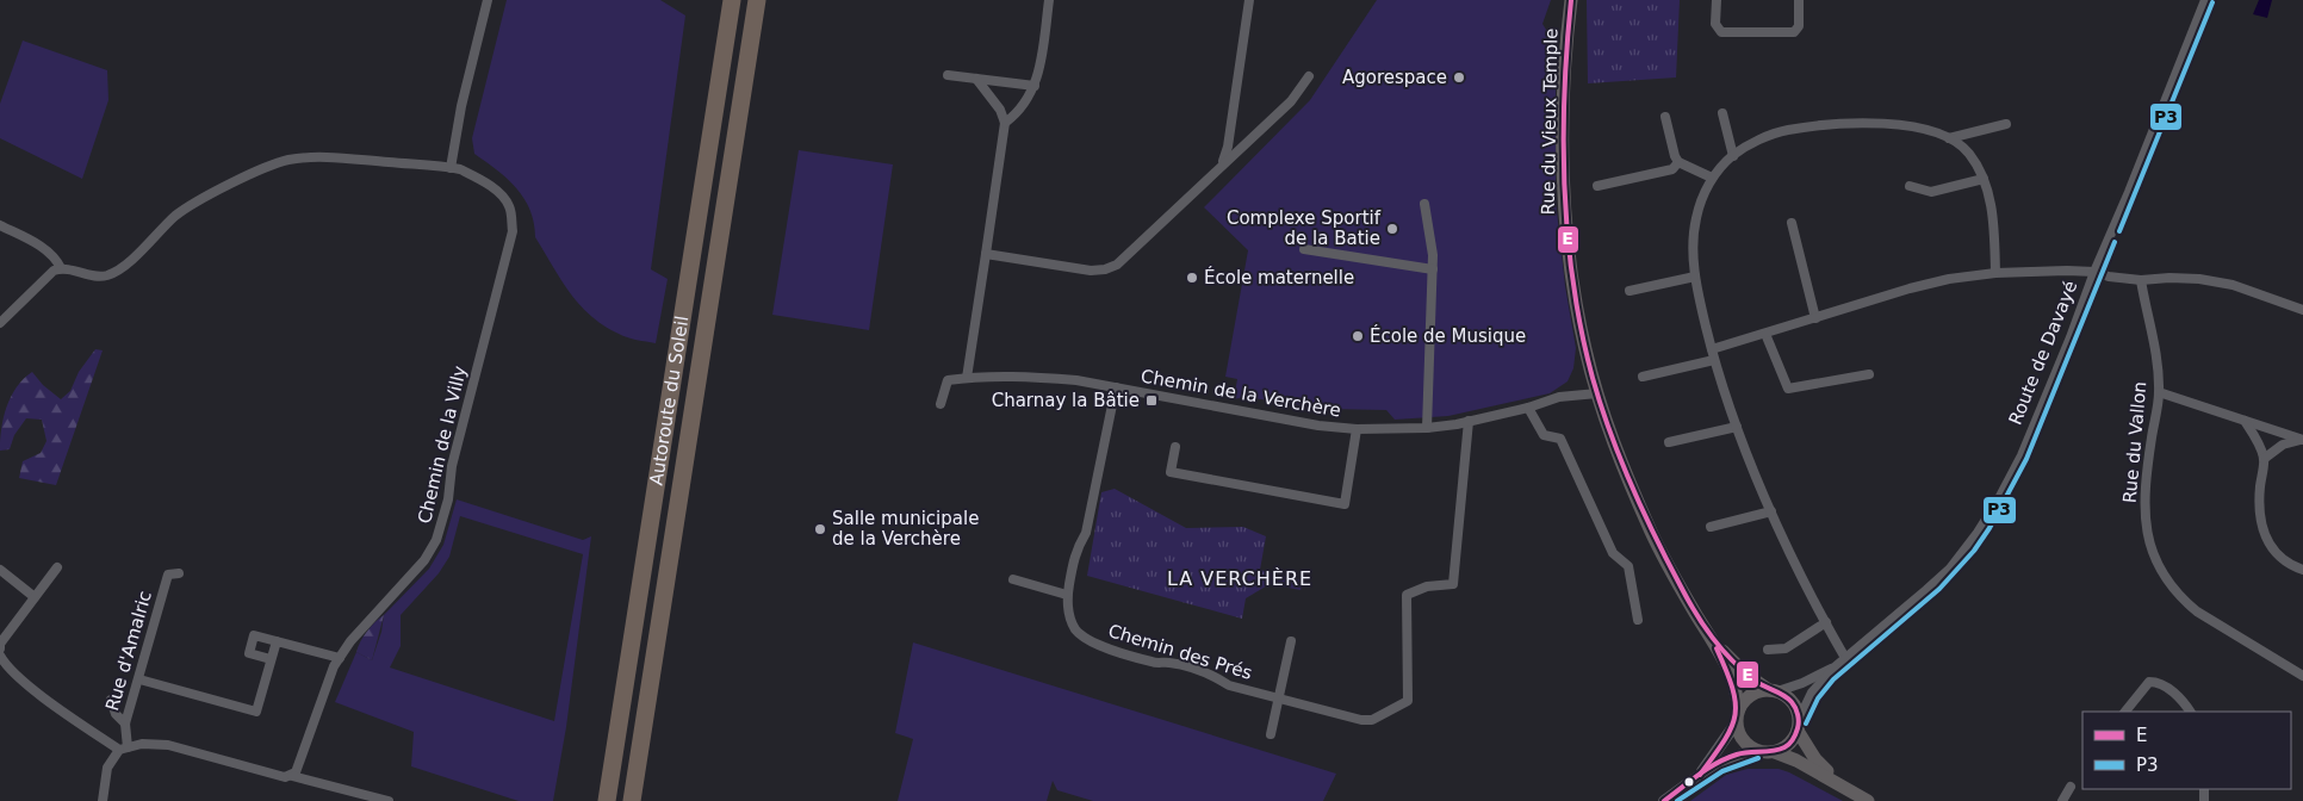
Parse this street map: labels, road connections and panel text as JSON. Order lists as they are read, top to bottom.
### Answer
{
  "streets": {
    "highway": ["Autoroute du Soleil"],
    "main road": ["Rue du Vieux Temple"],
    "street": [
      "Route de Davayé",
      "Chemin de la Verchère",
      "Rue du Vallon",
      "Chemin de la Villy",
      "Rue d'Amalric",
      "Chemin des Prés"
    ]
  },
  "crossings": [
    ["Rue du Vieux Temple", "Route de Davayé"],
    ["Rue du Vieux Temple", "Chemin de la Verchère"],
    ["Chemin de la Verchère", "Chemin des Prés"]
  ],
  "districts": ["LA VERCHÈRE"],
  "places": {
    "other": [
      "Agorespace",
      "Complexe Sportif de la Batie",
      "École maternelle",
      "École de Musique",
      "Salle municipale de la Verchère"
    ],
    "transit": ["Charnay la Bâtie"]
  },
  "lines": ["transit line E", "transit line P3"],
  "legend": ["E", "P3"]
}
